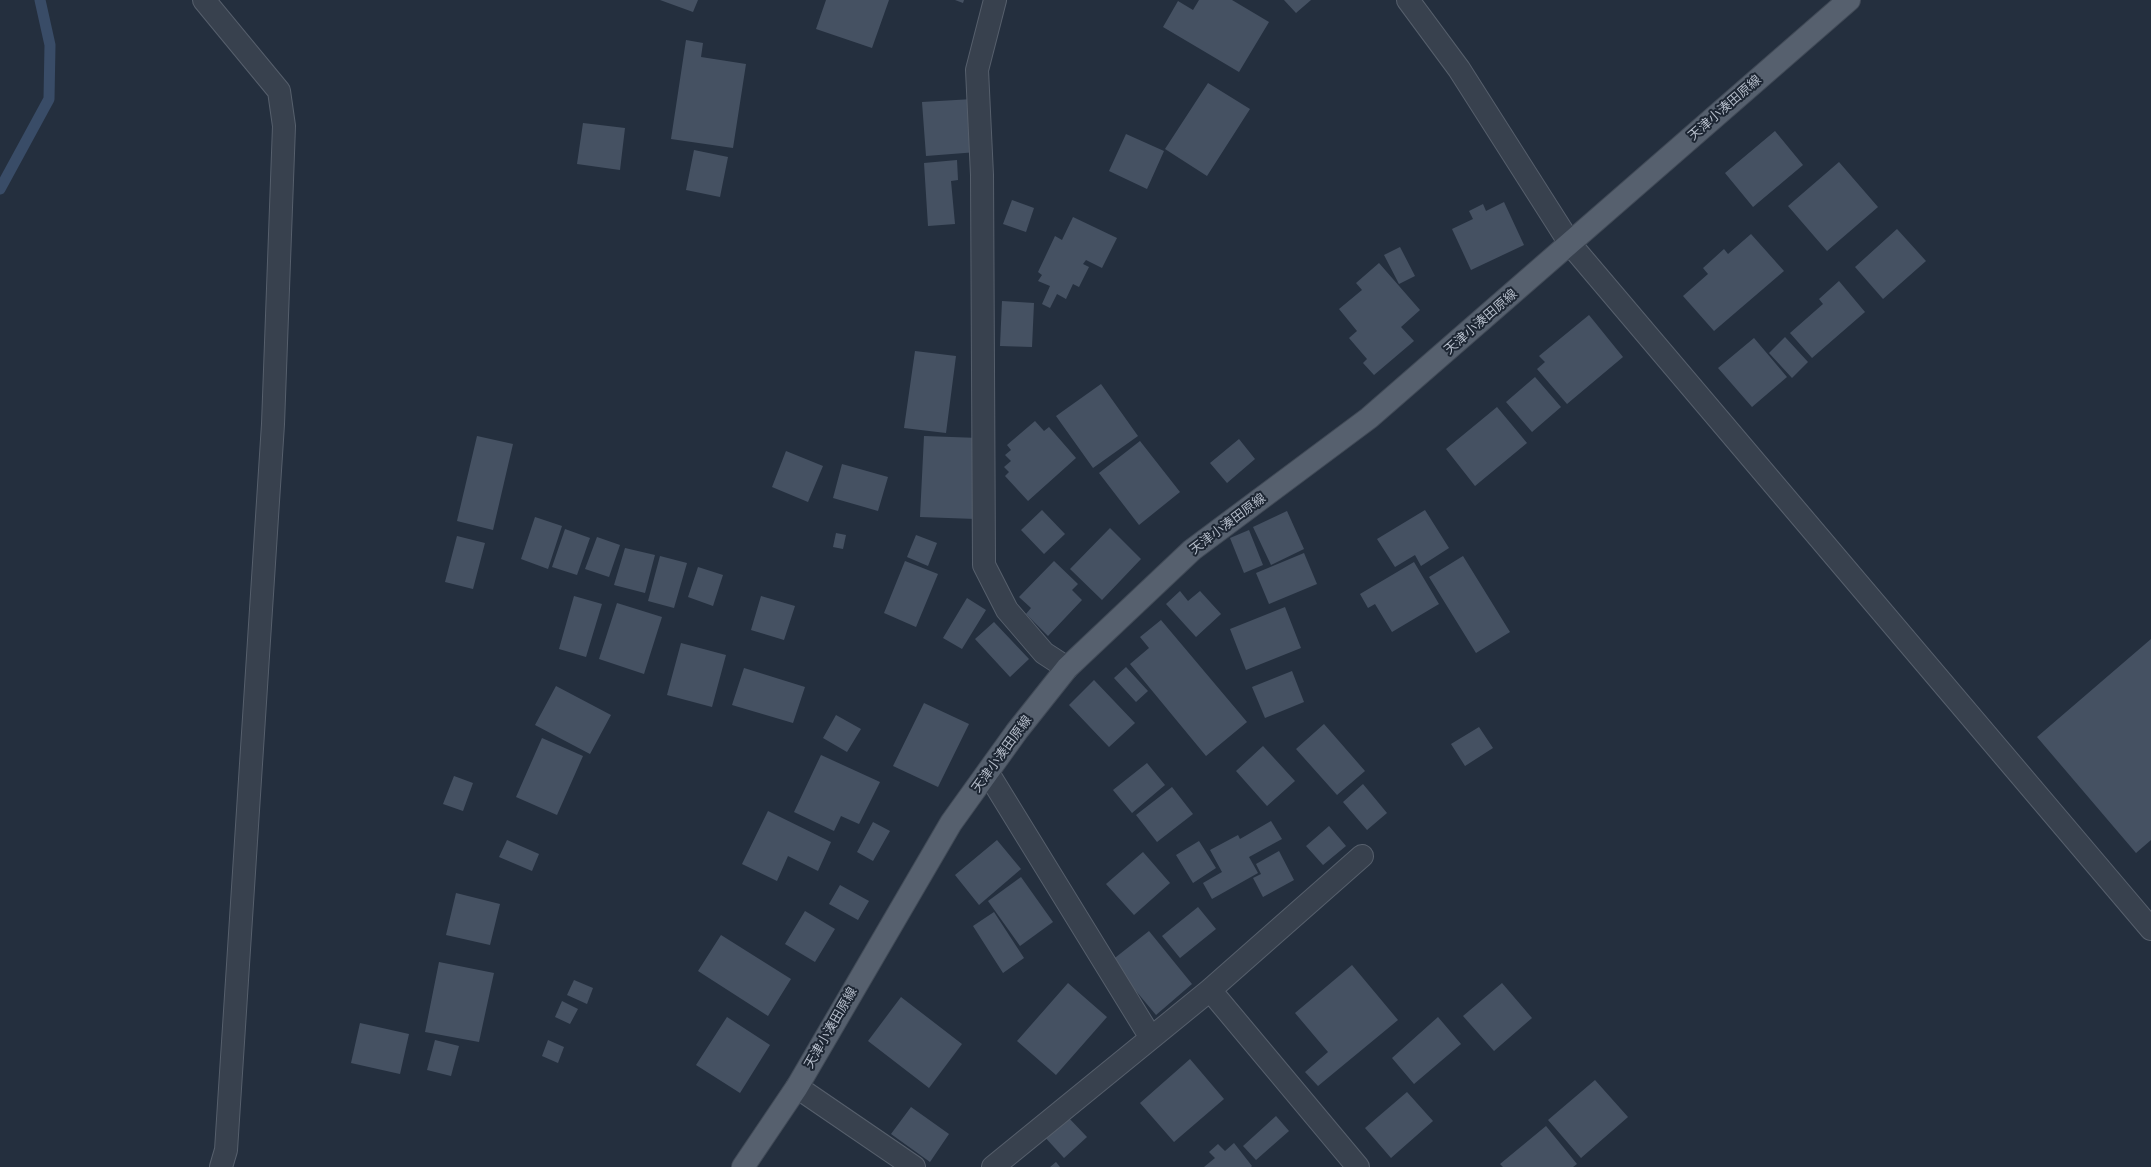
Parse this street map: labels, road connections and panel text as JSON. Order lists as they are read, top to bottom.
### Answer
{
  "streets": {
    "main road": ["天津小湊田原線"]
  }
}
